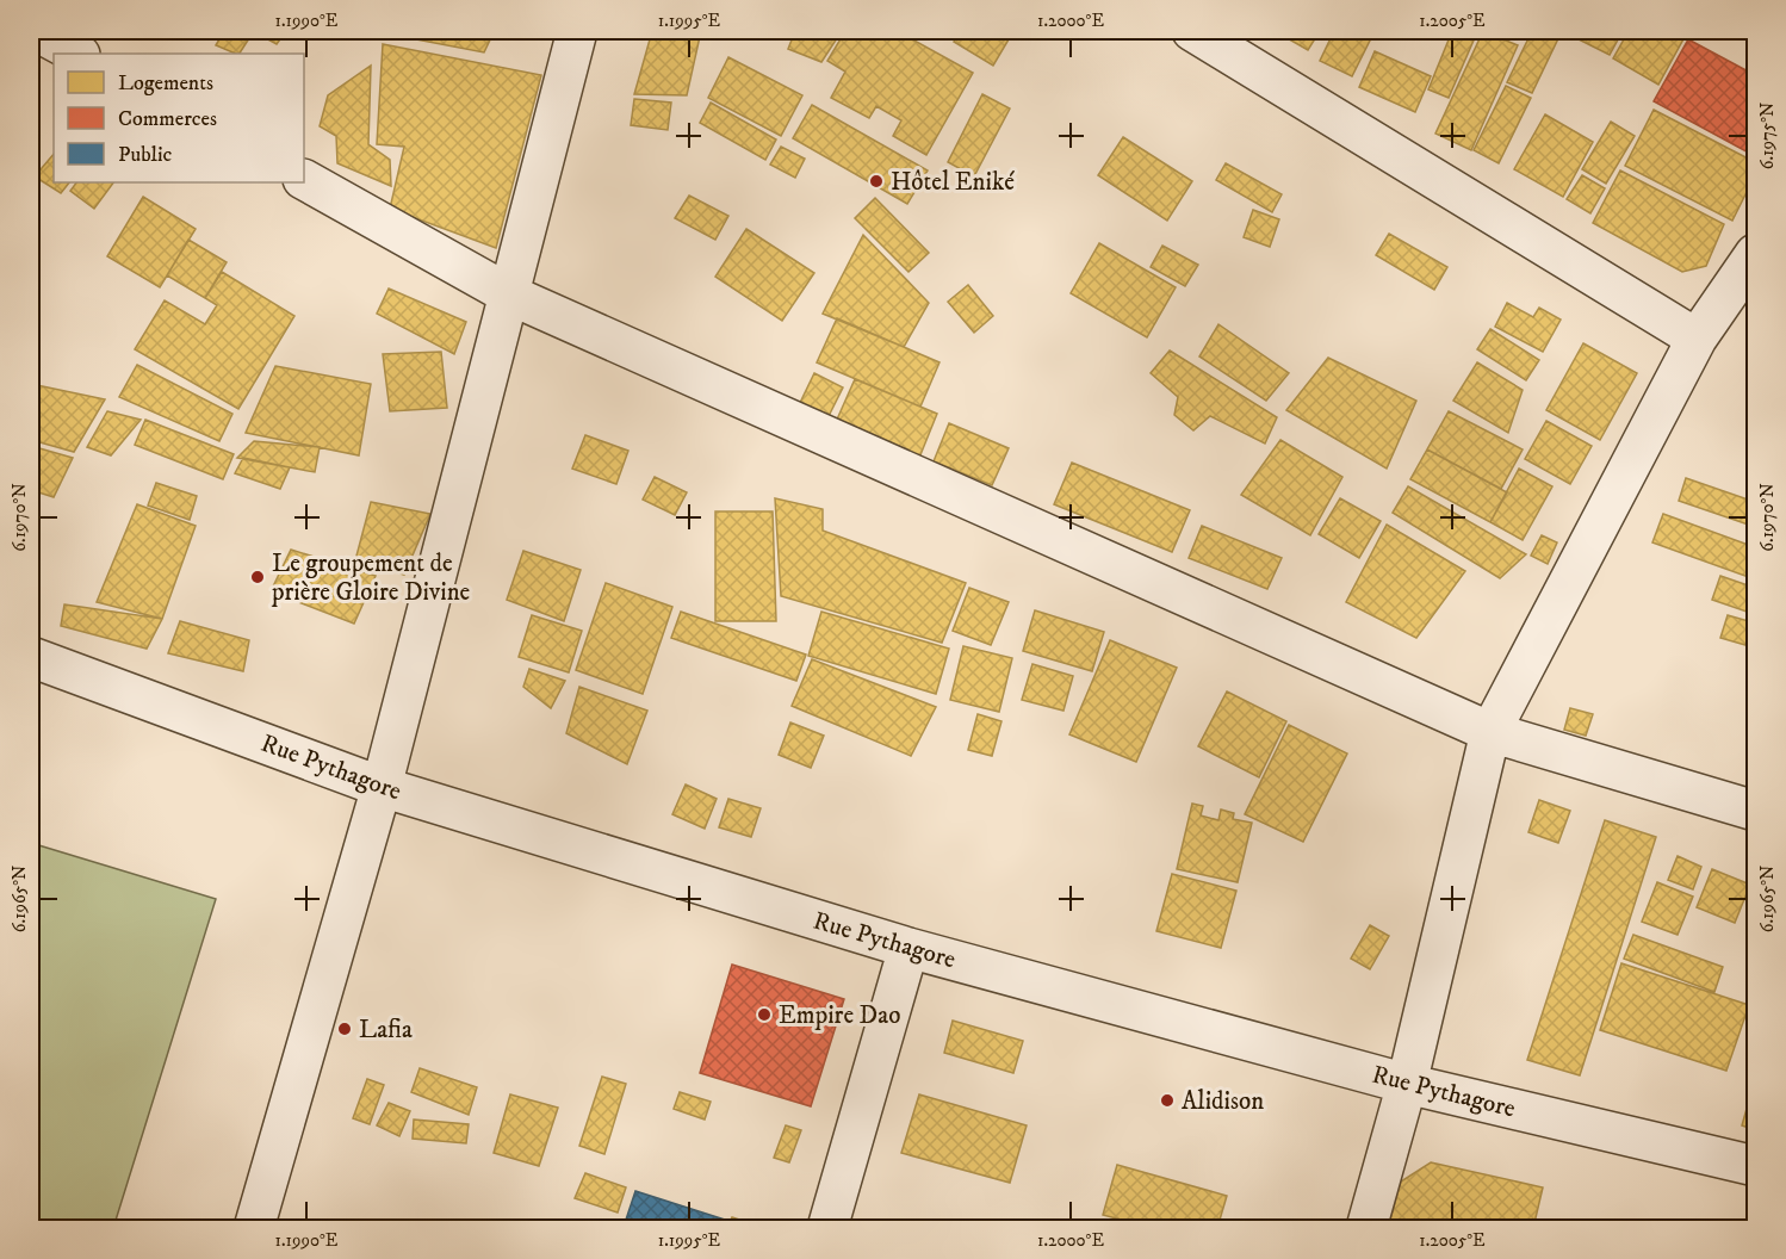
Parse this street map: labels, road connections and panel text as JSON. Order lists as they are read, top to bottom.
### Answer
{
  "streets": {
    "street": ["Rue Pythagore"]
  },
  "places": [
    "Hôtel Eniké",
    "Le groupement de prière Gloire Divine",
    "Empire Dao",
    "Lafia",
    "Alidison"
  ],
  "legend": ["Logements", "Commerces", "Public"],
  "coordinates": [
    "1.1990°E",
    "1.1995°E",
    "1.2000°E",
    "1.2005°E",
    "6.1975°N",
    "6.1970°N",
    "6.1965°N"
  ]
}
